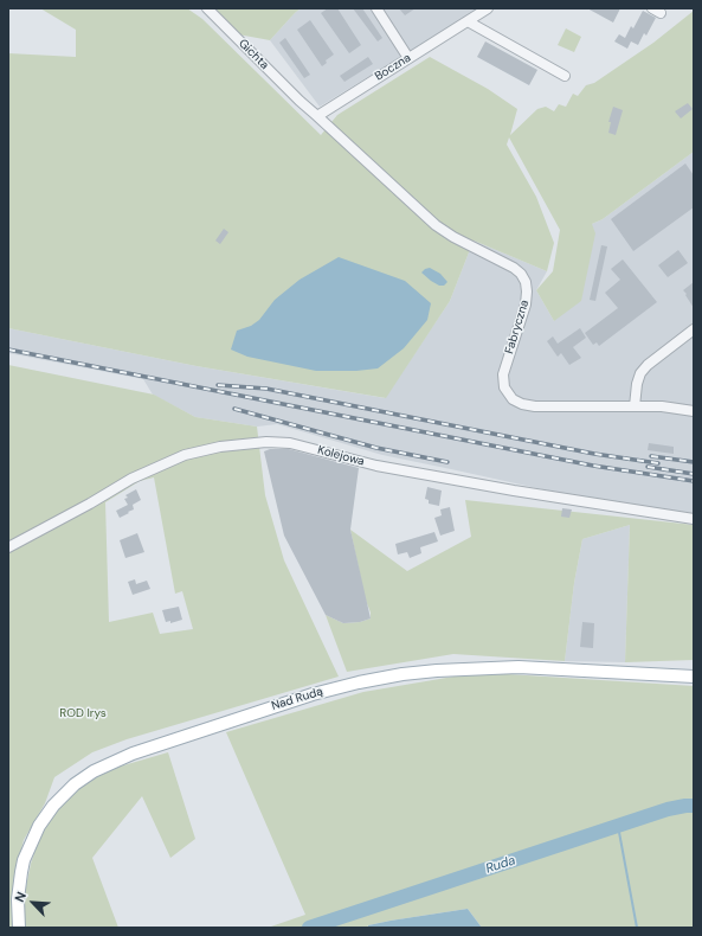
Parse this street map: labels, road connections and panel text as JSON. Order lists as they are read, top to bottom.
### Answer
{
  "streets": {
    "main road": ["Nad Rudą"],
    "street": [
      "Gichta",
      "Boczna",
      "Fabryczna",
      "Kolejowa"
    ]
  },
  "crossings": [
    ["Gichta", "Boczna"],
    ["Gichta", "Fabryczna"],
    ["Boczna", "Fabryczna"]
  ],
  "water": ["Ruda"],
  "parks": ["ROD Irys"],
  "north": "top left"
}
